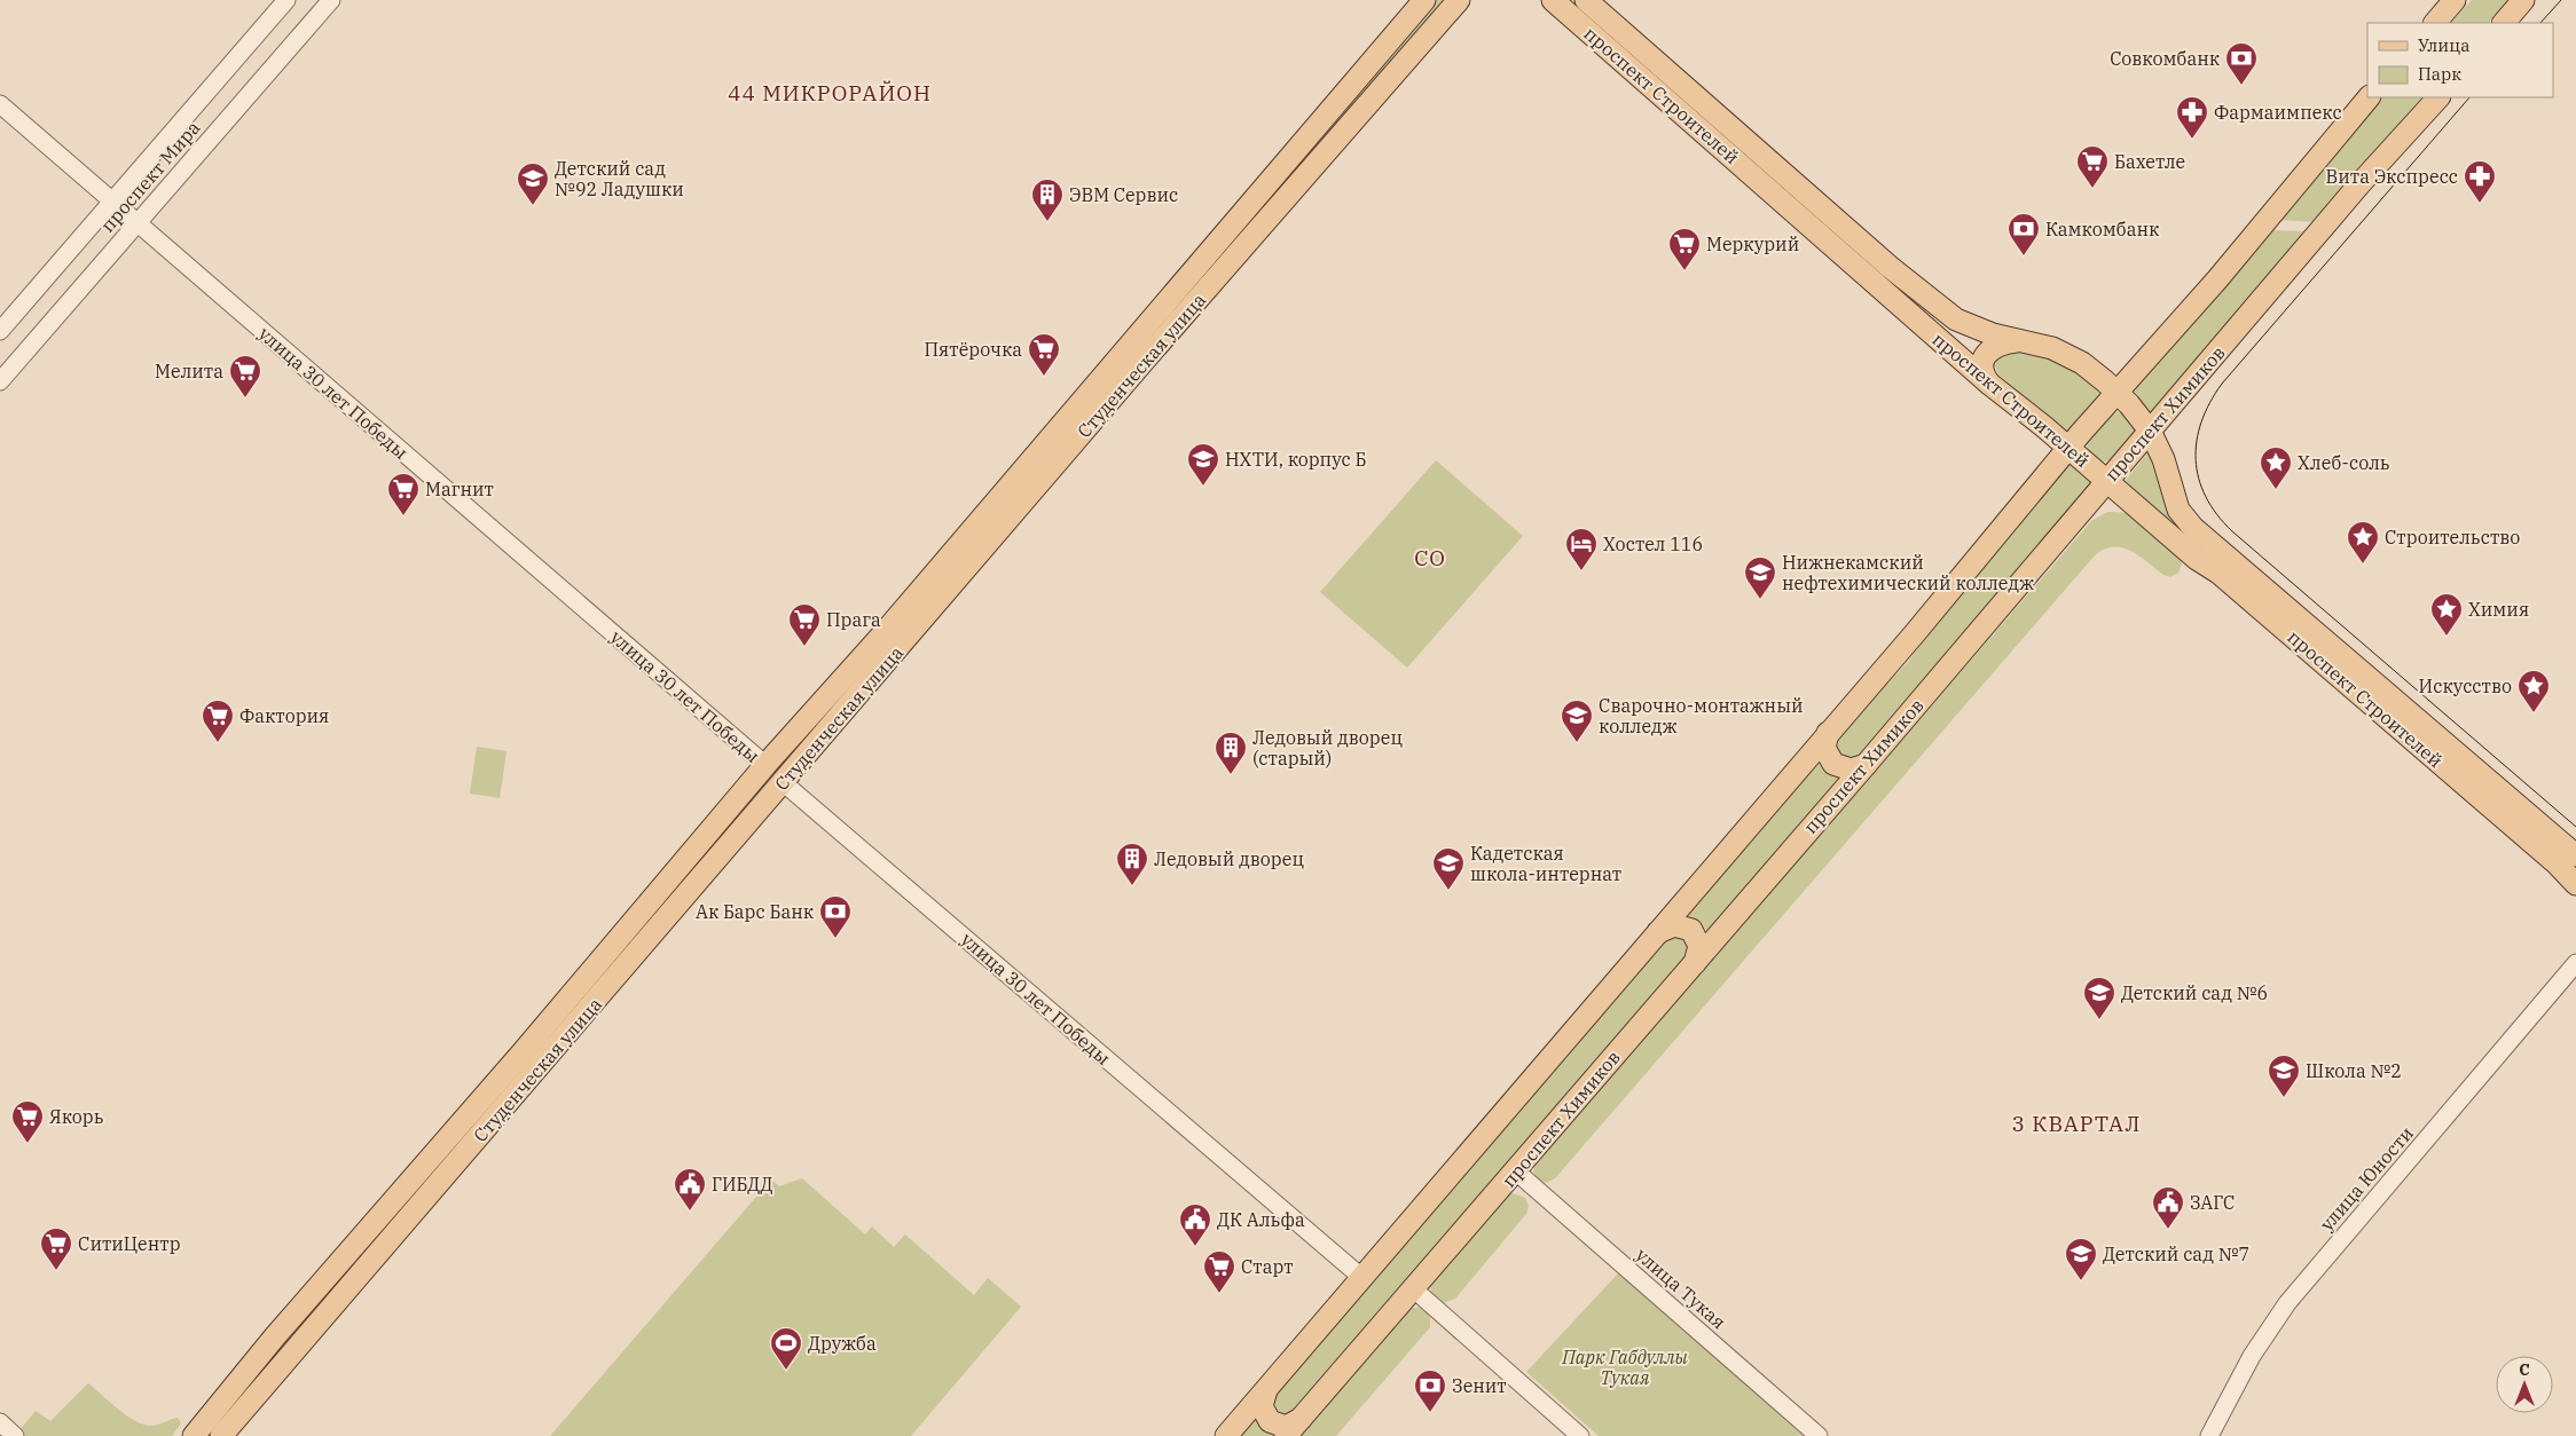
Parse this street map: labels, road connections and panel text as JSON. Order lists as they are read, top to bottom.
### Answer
{
  "streets": {
    "main road": [
      "проспект Строителей",
      "Студенческая улица",
      "улица 30 лет Победы",
      "проспект Химиков"
    ],
    "street": ["проспект Мира", "улица Юности", "улица Тукая"]
  },
  "crossings": [
    ["проспект Строителей", "проспект Химиков"],
    ["проспект Мира", "улица 30 лет Победы"],
    ["Студенческая улица", "улица 30 лет Победы"],
    ["проспект Химиков", "улица Тукая"]
  ],
  "districts": ["44 МИКРОРАЙОН", "СО", "3 КВАРТАЛ"],
  "parks": ["Парк Габдуллы Тукая"],
  "places": {
    "bank": [
      "Совкомбанк",
      "Камкомбанк",
      "Ак Барс Банк",
      "Зенит"
    ],
    "pharmacy": ["Фармаимпекс", "Вита Экспресс"],
    "supermarket": [
      "Бахетле",
      "Меркурий",
      "Пятёрочка",
      "Мелита",
      "Магнит",
      "Прага",
      "Фактория",
      "Якорь",
      "СитиЦентр",
      "Старт"
    ],
    "school or university": [
      "Детский сад №92 Ладушки",
      "НХТИ, корпус Б",
      "Нижнекамский нефтехимический колледж",
      "Сварочно-монтажный колледж",
      "Кадетская школа-интернат",
      "Детский сад №6",
      "Школа №2",
      "Детский сад №7"
    ],
    "building": ["ЭВМ Сервис", "Ледовый дворец (старый)", "Ледовый дворец"],
    "place": [
      "Хлеб-соль",
      "Строительство",
      "Химия",
      "Искусство"
    ],
    "hotel": ["Хостел 116"],
    "public building": ["ГИБДД", "ЗАГС", "ДК Альфа"],
    "sports": ["Дружба"]
  },
  "legend": ["Улица", "Парк"],
  "north": "top"
}
